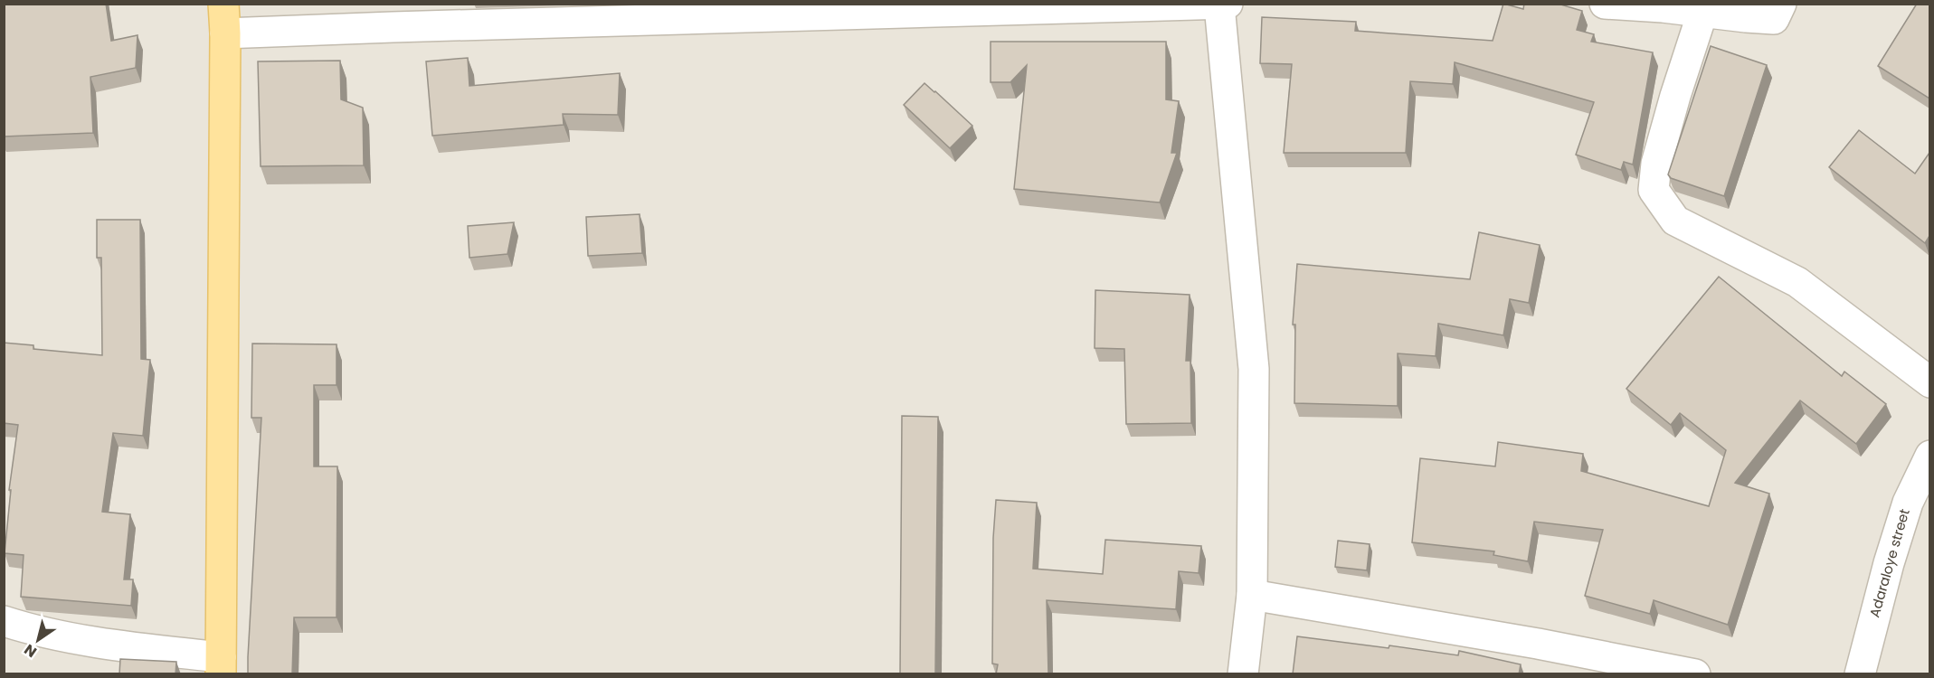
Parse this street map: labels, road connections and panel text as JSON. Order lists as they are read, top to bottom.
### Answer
{
  "streets": {
    "street": ["Adaraloye street"]
  },
  "north": "bottom left"
}
